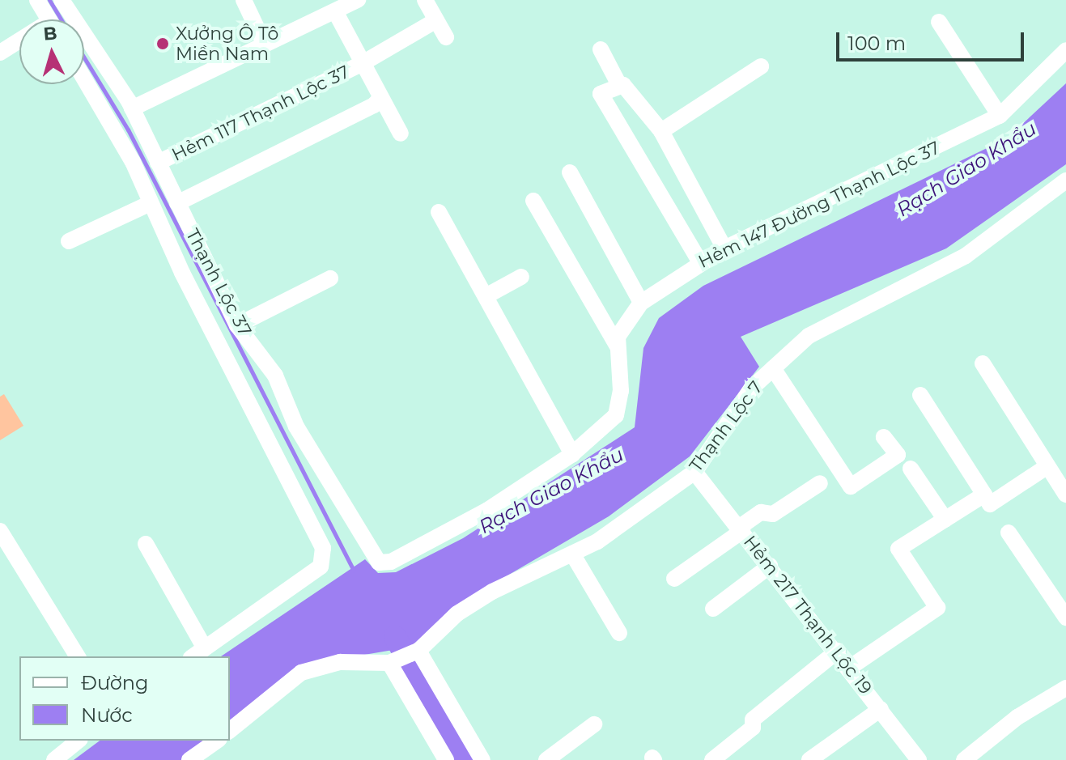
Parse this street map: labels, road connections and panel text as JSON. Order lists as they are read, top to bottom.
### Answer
{
  "streets": {
    "street": [
      "Hẻm 117 Thạnh Lộc 37",
      "Hẻm 147 Đường Thạnh Lộc 37",
      "Thạnh Lộc 37",
      "Thạnh Lộc 7",
      "Hẻm 217 Thạnh Lộc 19"
    ]
  },
  "crossings": [
    ["Hẻm 117 Thạnh Lộc 37", "Thạnh Lộc 37"],
    ["Hẻm 147 Đường Thạnh Lộc 37", "Thạnh Lộc 37"],
    ["Thạnh Lộc 7", "Hẻm 217 Thạnh Lộc 19"]
  ],
  "water": ["Rạch Giao Khẩu"],
  "places": ["Xưởng Ô Tô Miền Nam"],
  "legend": ["Đường", "Nước"],
  "scale_bar": "100 m",
  "north": "top"
}
